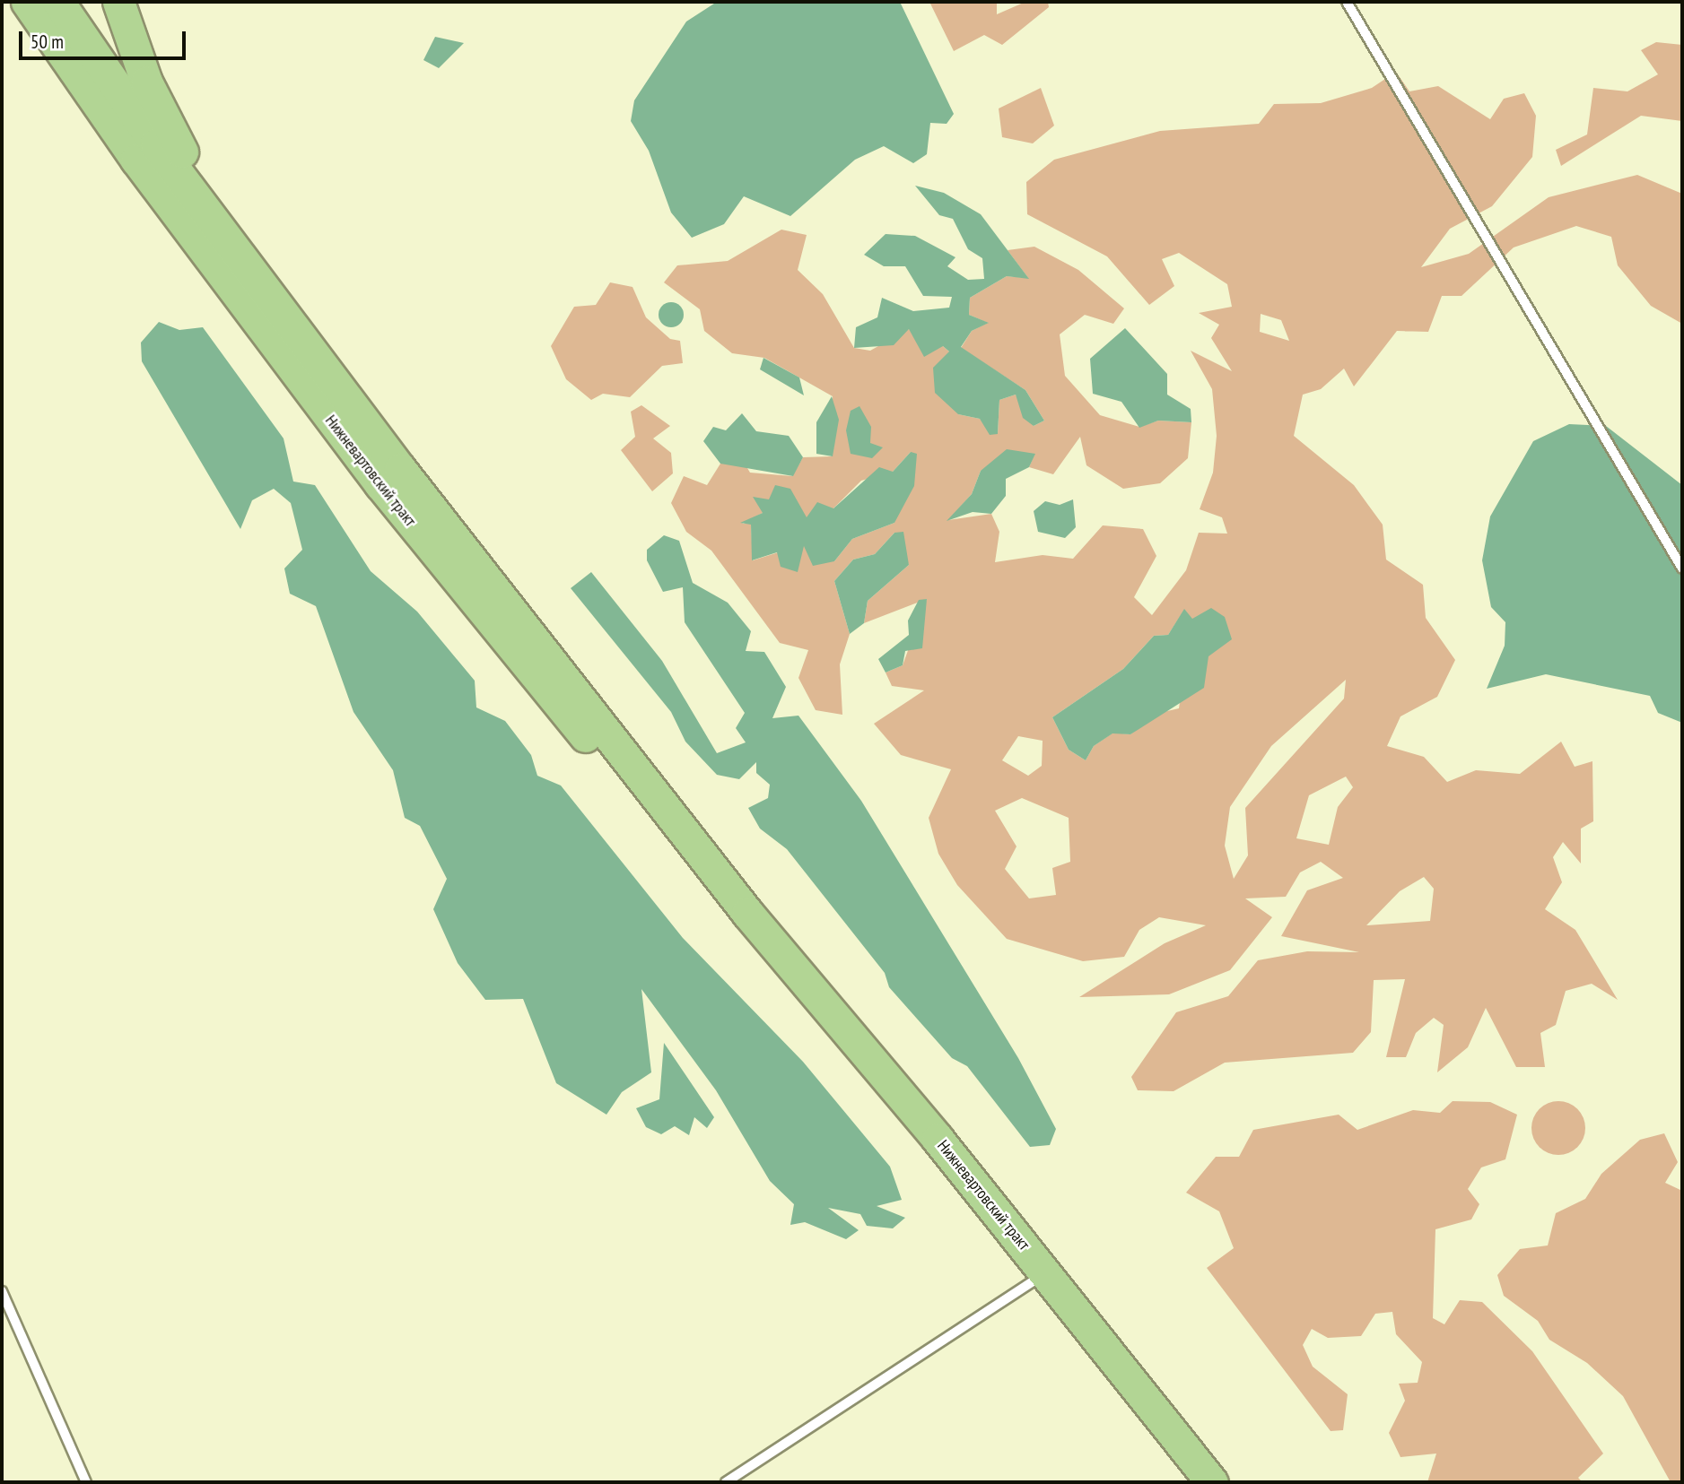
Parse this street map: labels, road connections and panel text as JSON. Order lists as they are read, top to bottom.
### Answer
{
  "streets": {
    "main road": ["Нижневартовский тракт"]
  },
  "scale_bar": "50 m"
}
